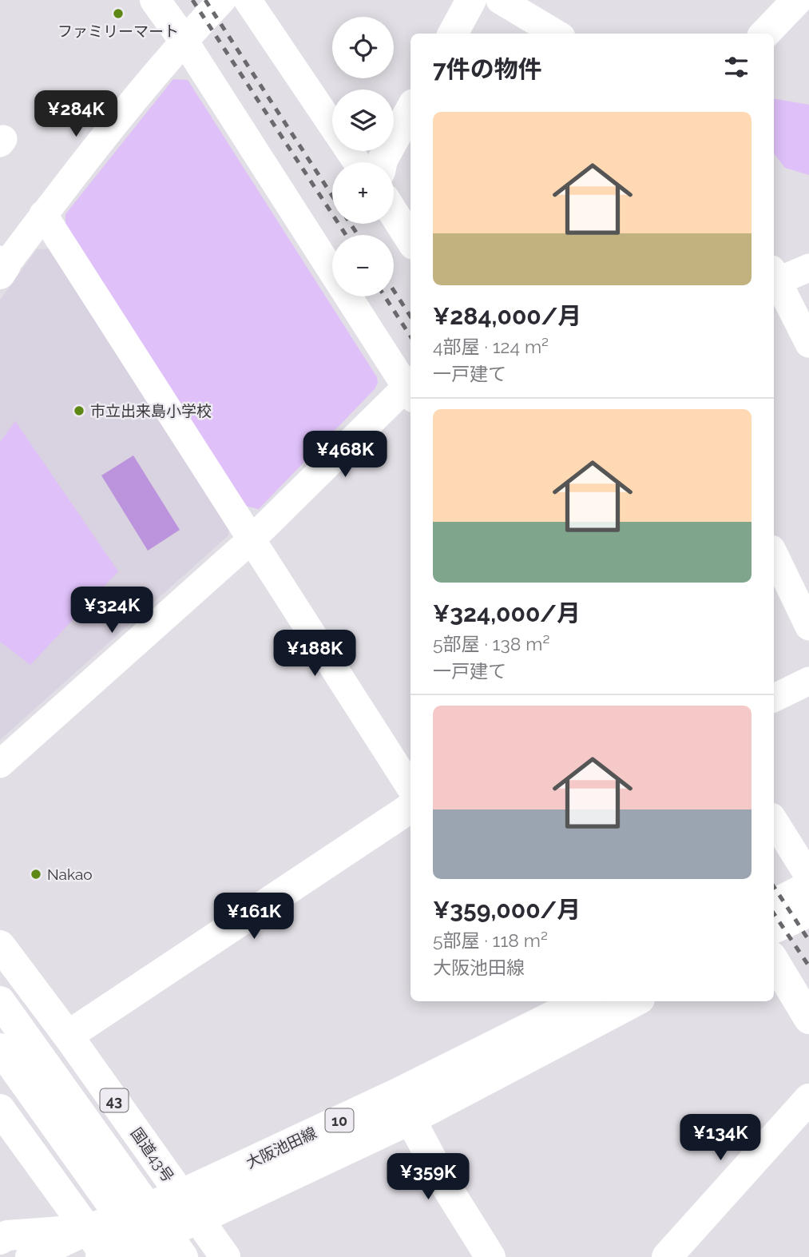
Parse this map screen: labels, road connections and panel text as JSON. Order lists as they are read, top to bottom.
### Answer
{
  "streets": {
    "main road": [
      "43",
      "10",
      "大阪池田線",
      "国道43号"
    ]
  },
  "crossings": [
    ["大阪池田線", "国道43号"]
  ],
  "places": ["ファミリーマート", "市立出来島小学校", "Nakao"],
  "page": {
    "map_buttons": ["+", "−"],
    "heading": "7件の物件",
    "price": [
      "¥284K",
      "¥468K",
      "¥324K",
      "¥188K",
      "¥161K",
      "¥134K",
      "¥359K"
    ],
    "list": [
      {
        "name": "¥284,000/月",
        "note": "4部屋 · 124 m² · 一戸建て"
      },
      {
        "name": "¥324,000/月",
        "note": "5部屋 · 138 m² · 一戸建て"
      },
      {
        "name": "¥359,000/月",
        "note": "5部屋 · 118 m² · 大阪池田線"
      }
    ]
  }
}
